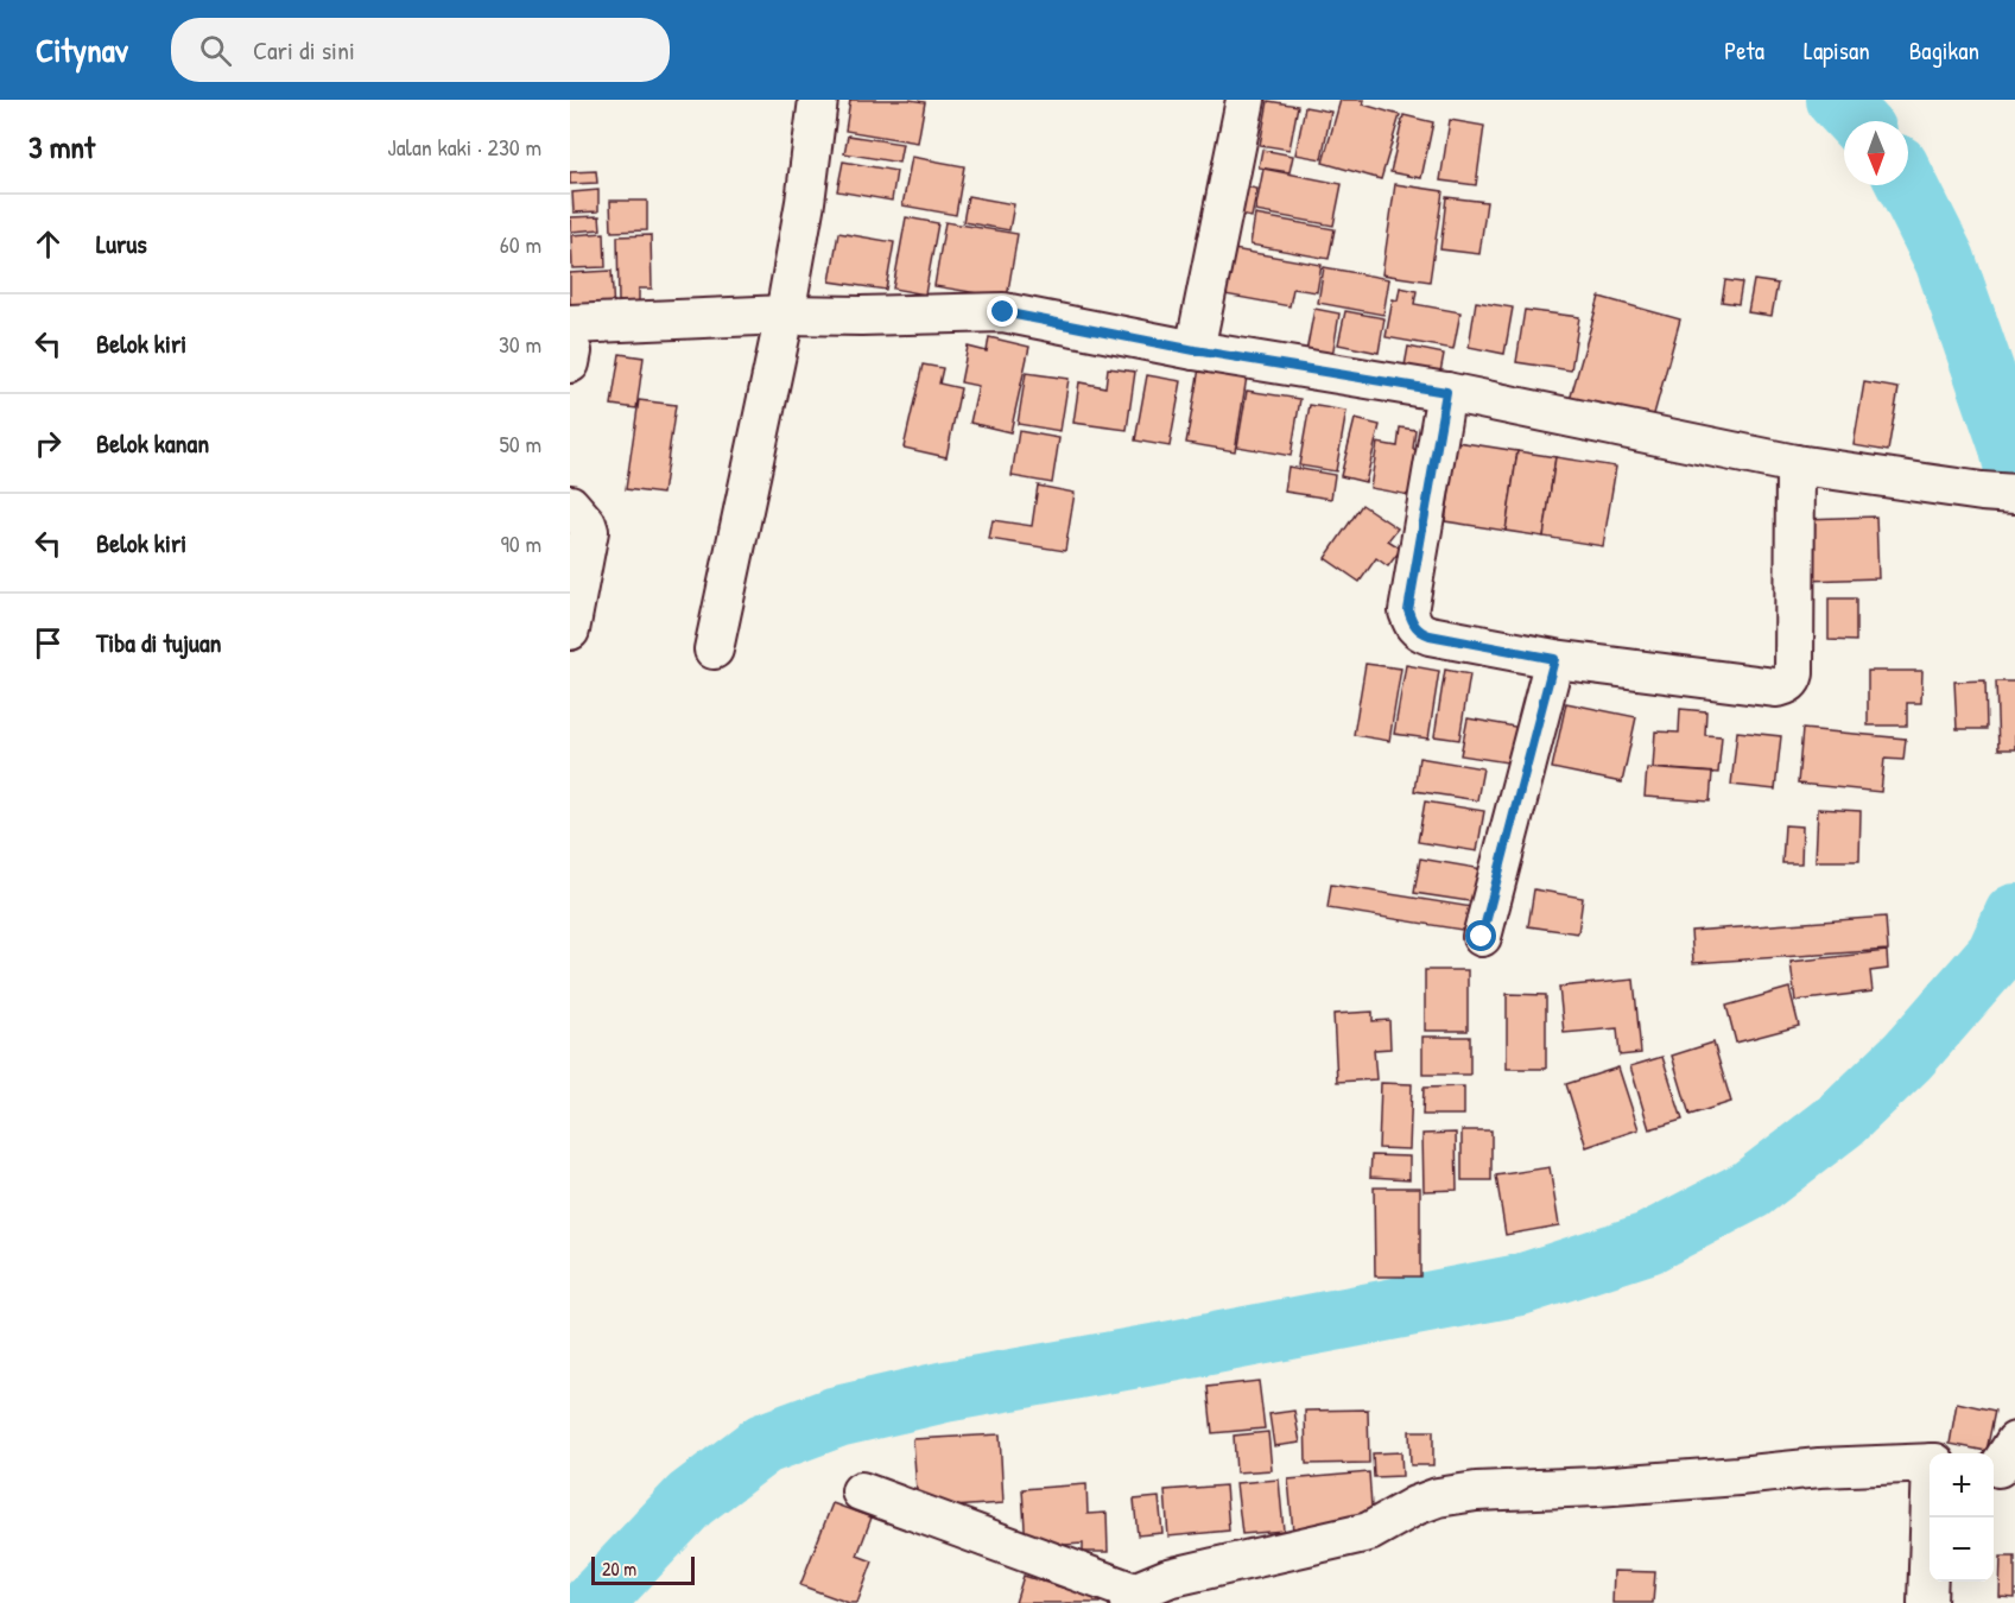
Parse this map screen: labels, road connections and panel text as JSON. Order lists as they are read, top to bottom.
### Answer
{
  "scale_bar": "20 m",
  "north": "bottom",
  "page": {
    "header": "Citynav",
    "search": "Cari di sini",
    "nav": ["Peta", "Lapisan", "Bagikan"],
    "heading": ["3 mnt", "Jalan kaki · 230 m"],
    "list": [
      ["Lurus", "60 m"],
      ["Belok kiri", "30 m"],
      ["Belok kanan", "50 m"],
      ["Belok kiri", "90 m"],
      "Tiba di tujuan"
    ],
    "map_buttons": ["+", "−"],
    "scale": "20 m"
  }
}
